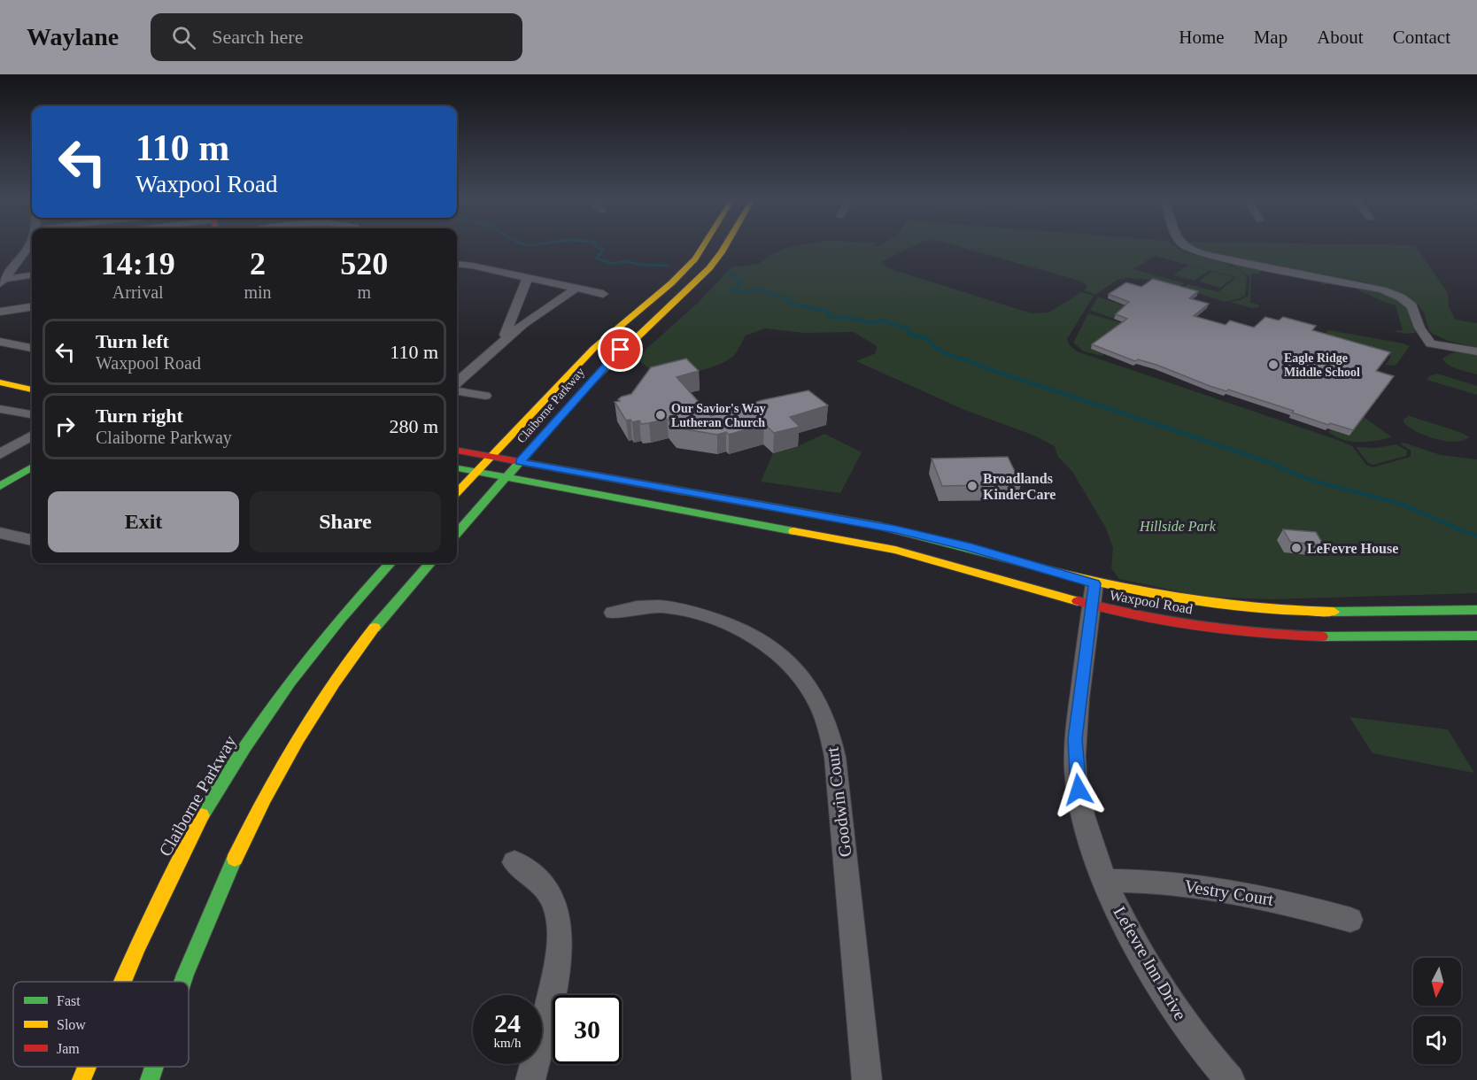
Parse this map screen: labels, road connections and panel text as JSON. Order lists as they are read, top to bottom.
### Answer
{
  "streets": {
    "main road": ["Claiborne Parkway", "Waxpool Road"],
    "street": ["Goodwin Court", "Vestry Court", "Lefevre Inn Drive"]
  },
  "crossings": [
    ["Claiborne Parkway", "Waxpool Road"],
    ["Waxpool Road", "Lefevre Inn Drive"],
    ["Vestry Court", "Lefevre Inn Drive"]
  ],
  "parks": ["Hillside Park"],
  "places": [
    "Eagle Ridge Middle School",
    "Our Savior's Way Lutheran Church",
    "Broadlands KinderCare",
    "LeFevre House"
  ],
  "legend": ["Fast", "Slow", "Jam"],
  "north": "bottom",
  "page": {
    "header": "Waylane",
    "search": "Search here",
    "nav": [
      "Home",
      "Map",
      "About",
      "Contact"
    ],
    "turn": ["110 m", "Waxpool Road"],
    "eta": [
      "14:19",
      "Arrival",
      "2",
      "min",
      "520",
      "m"
    ],
    "list": [
      {
        "name": "Turn left",
        "note": "Waxpool Road",
        "value": "110 m"
      },
      {
        "name": "Turn right",
        "note": "Claiborne Parkway",
        "value": "280 m"
      }
    ],
    "buttons": ["Exit", "Share"],
    "speed": "24 km/h",
    "limit": "30"
  }
}
